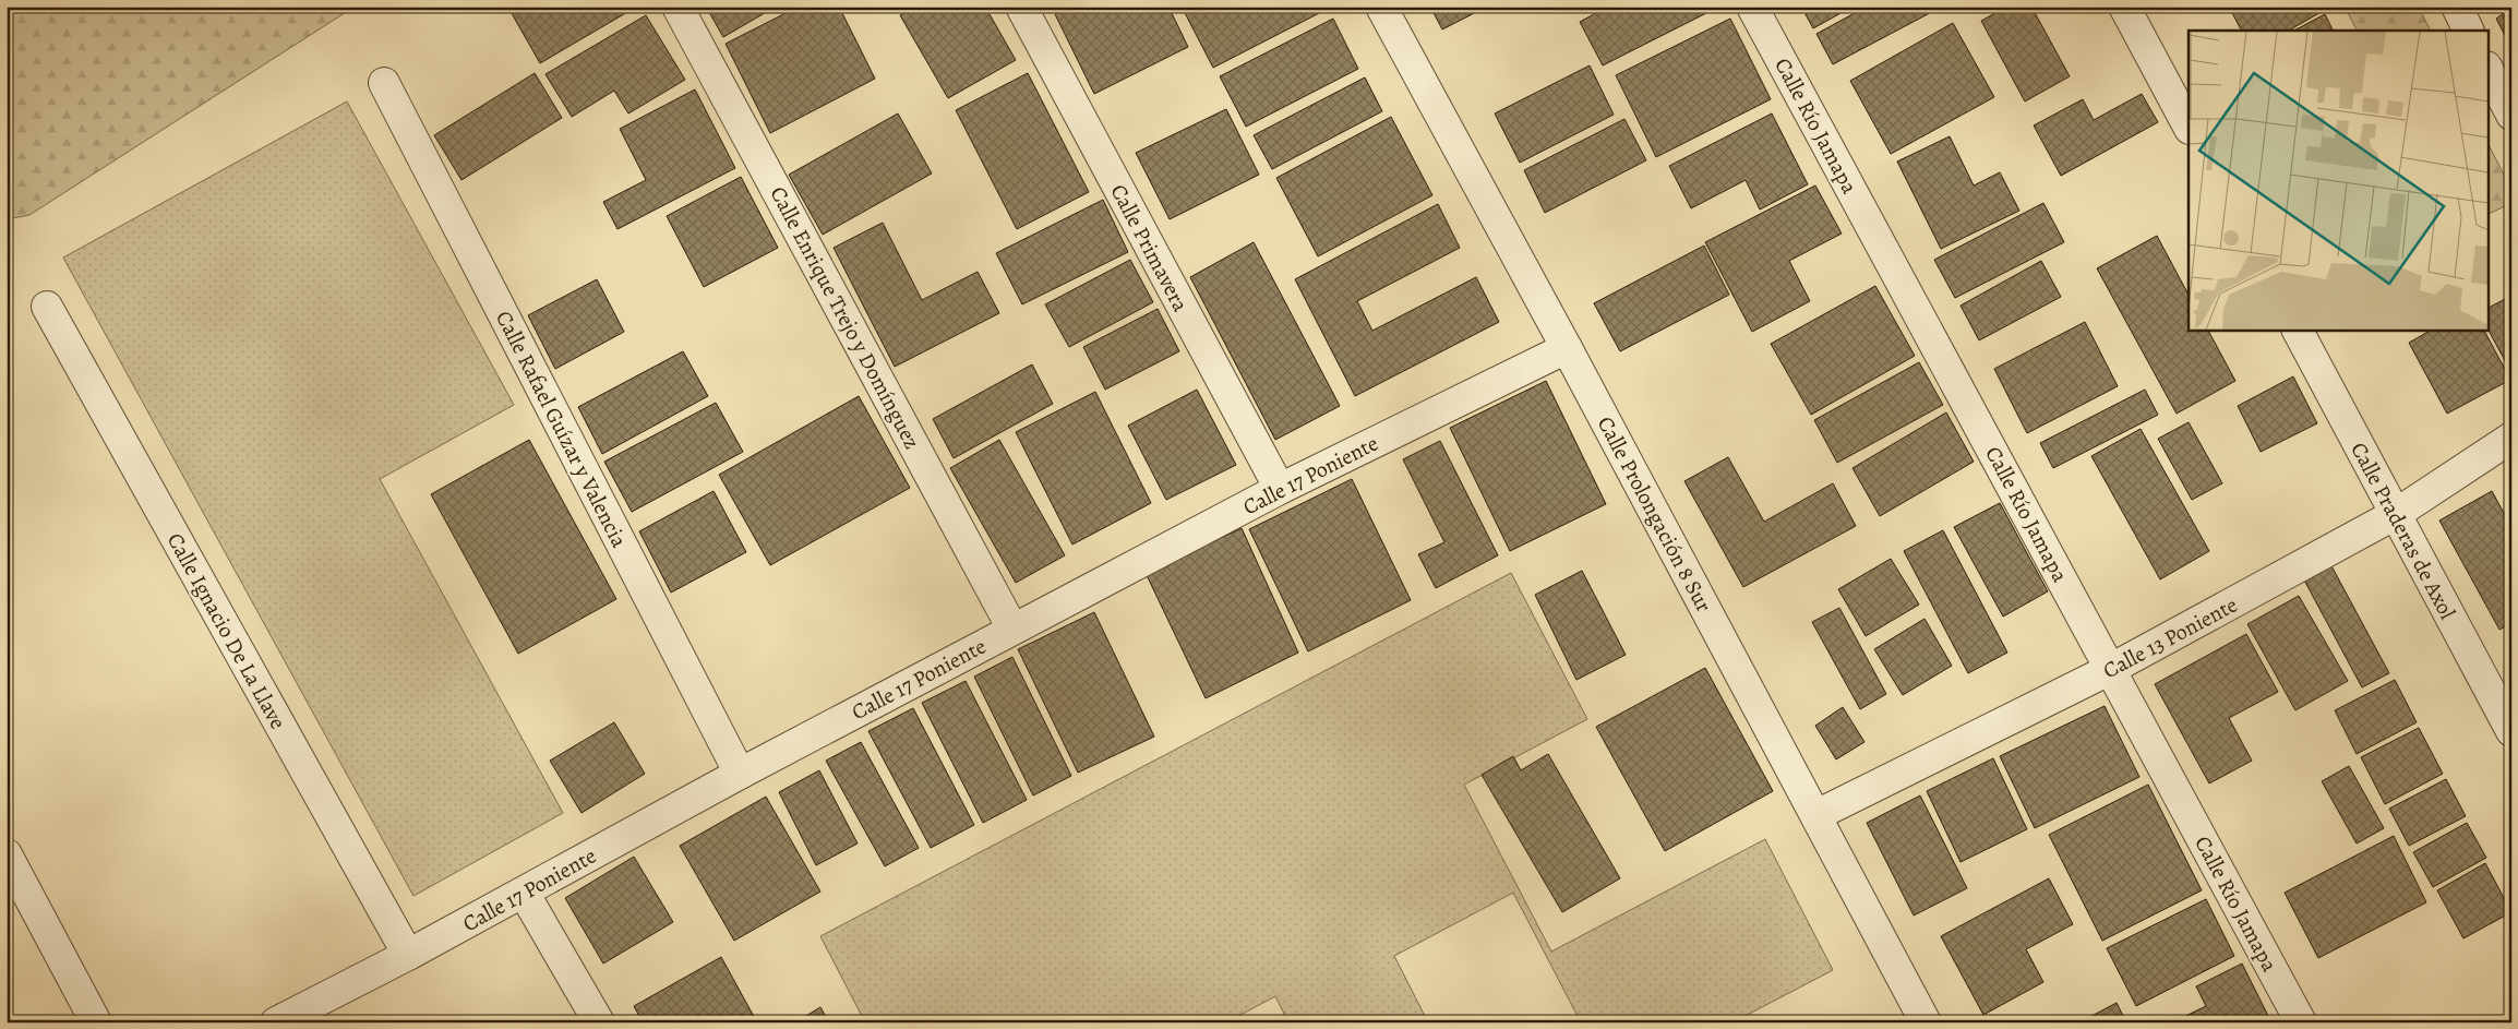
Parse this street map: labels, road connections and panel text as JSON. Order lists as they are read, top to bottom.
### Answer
{
  "streets": {
    "street": [
      "Calle Río Jamapa",
      "Calle Primavera",
      "Calle Enrique Trejo y Domínguez",
      "Calle Rafael Guízar y Valencia",
      "Calle 17 Poniente",
      "Calle Prolongación 8 Sur",
      "Calle Praderas de Axol",
      "Calle Ignacio De La Llave",
      "Calle 13 Poniente"
    ]
  },
  "crossings": [
    ["Calle Río Jamapa", "Calle 13 Poniente"],
    ["Calle Primavera", "Calle 17 Poniente"],
    ["Calle Enrique Trejo y Domínguez", "Calle 17 Poniente"],
    ["Calle Rafael Guízar y Valencia", "Calle 17 Poniente"],
    ["Calle 17 Poniente", "Calle Prolongación 8 Sur"],
    ["Calle 17 Poniente", "Calle Ignacio De La Llave"],
    ["Calle Prolongación 8 Sur", "Calle 13 Poniente"],
    ["Calle Praderas de Axol", "Calle 13 Poniente"]
  ]
}
